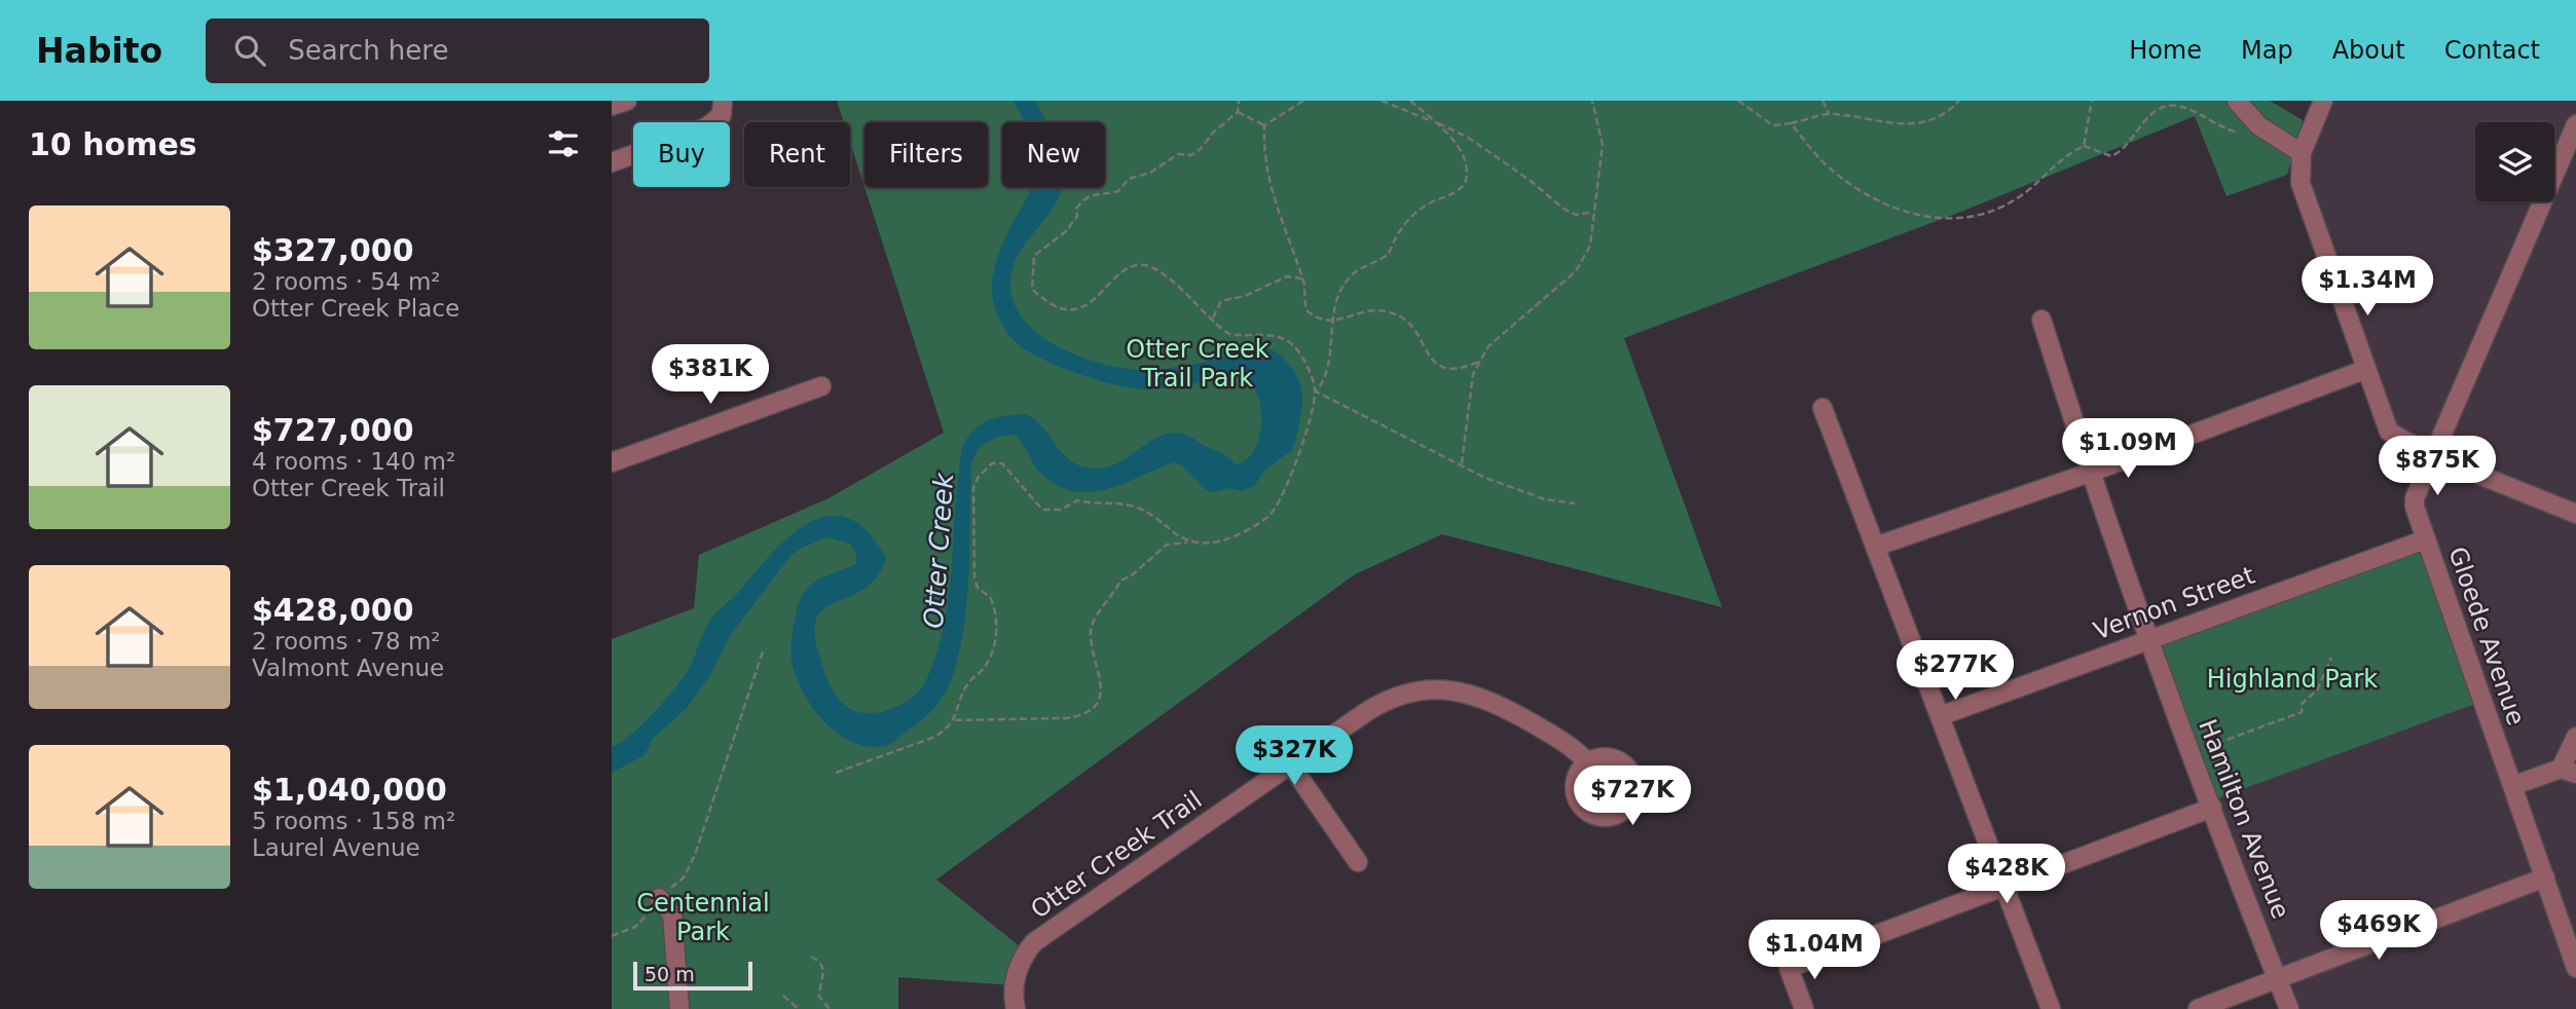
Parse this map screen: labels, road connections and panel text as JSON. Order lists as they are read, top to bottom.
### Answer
{
  "streets": {
    "street": [
      "Vernon Street",
      "Gloede Avenue",
      "Hamilton Avenue",
      "Otter Creek Trail"
    ]
  },
  "crossings": [
    ["Vernon Street", "Gloede Avenue"],
    ["Vernon Street", "Hamilton Avenue"]
  ],
  "water": ["Otter Creek"],
  "parks": ["Otter Creek Trail Park", "Highland Park", "Centennial Park"],
  "scale_bar": "50 m",
  "page": {
    "header": "Habito",
    "search": "Search here",
    "nav": [
      "Home",
      "Map",
      "About",
      "Contact"
    ],
    "heading": "10 homes",
    "chip": [
      "Buy",
      "Rent",
      "Filters",
      "New"
    ],
    "list": [
      {
        "name": "$327,000",
        "note": "2 rooms · 54 m² · Otter Creek Place"
      },
      {
        "name": "$727,000",
        "note": "4 rooms · 140 m² · Otter Creek Trail"
      },
      {
        "name": "$428,000",
        "note": "2 rooms · 78 m² · Valmont Avenue"
      },
      {
        "name": "$1,040,000",
        "note": "5 rooms · 158 m² · Laurel Avenue"
      }
    ],
    "price": [
      "$1.34M",
      "$381K",
      "$1.09M",
      "$875K",
      "$277K",
      "$327K",
      "$727K",
      "$428K",
      "$469K",
      "$1.04M"
    ],
    "scale": "50 m"
  }
}
